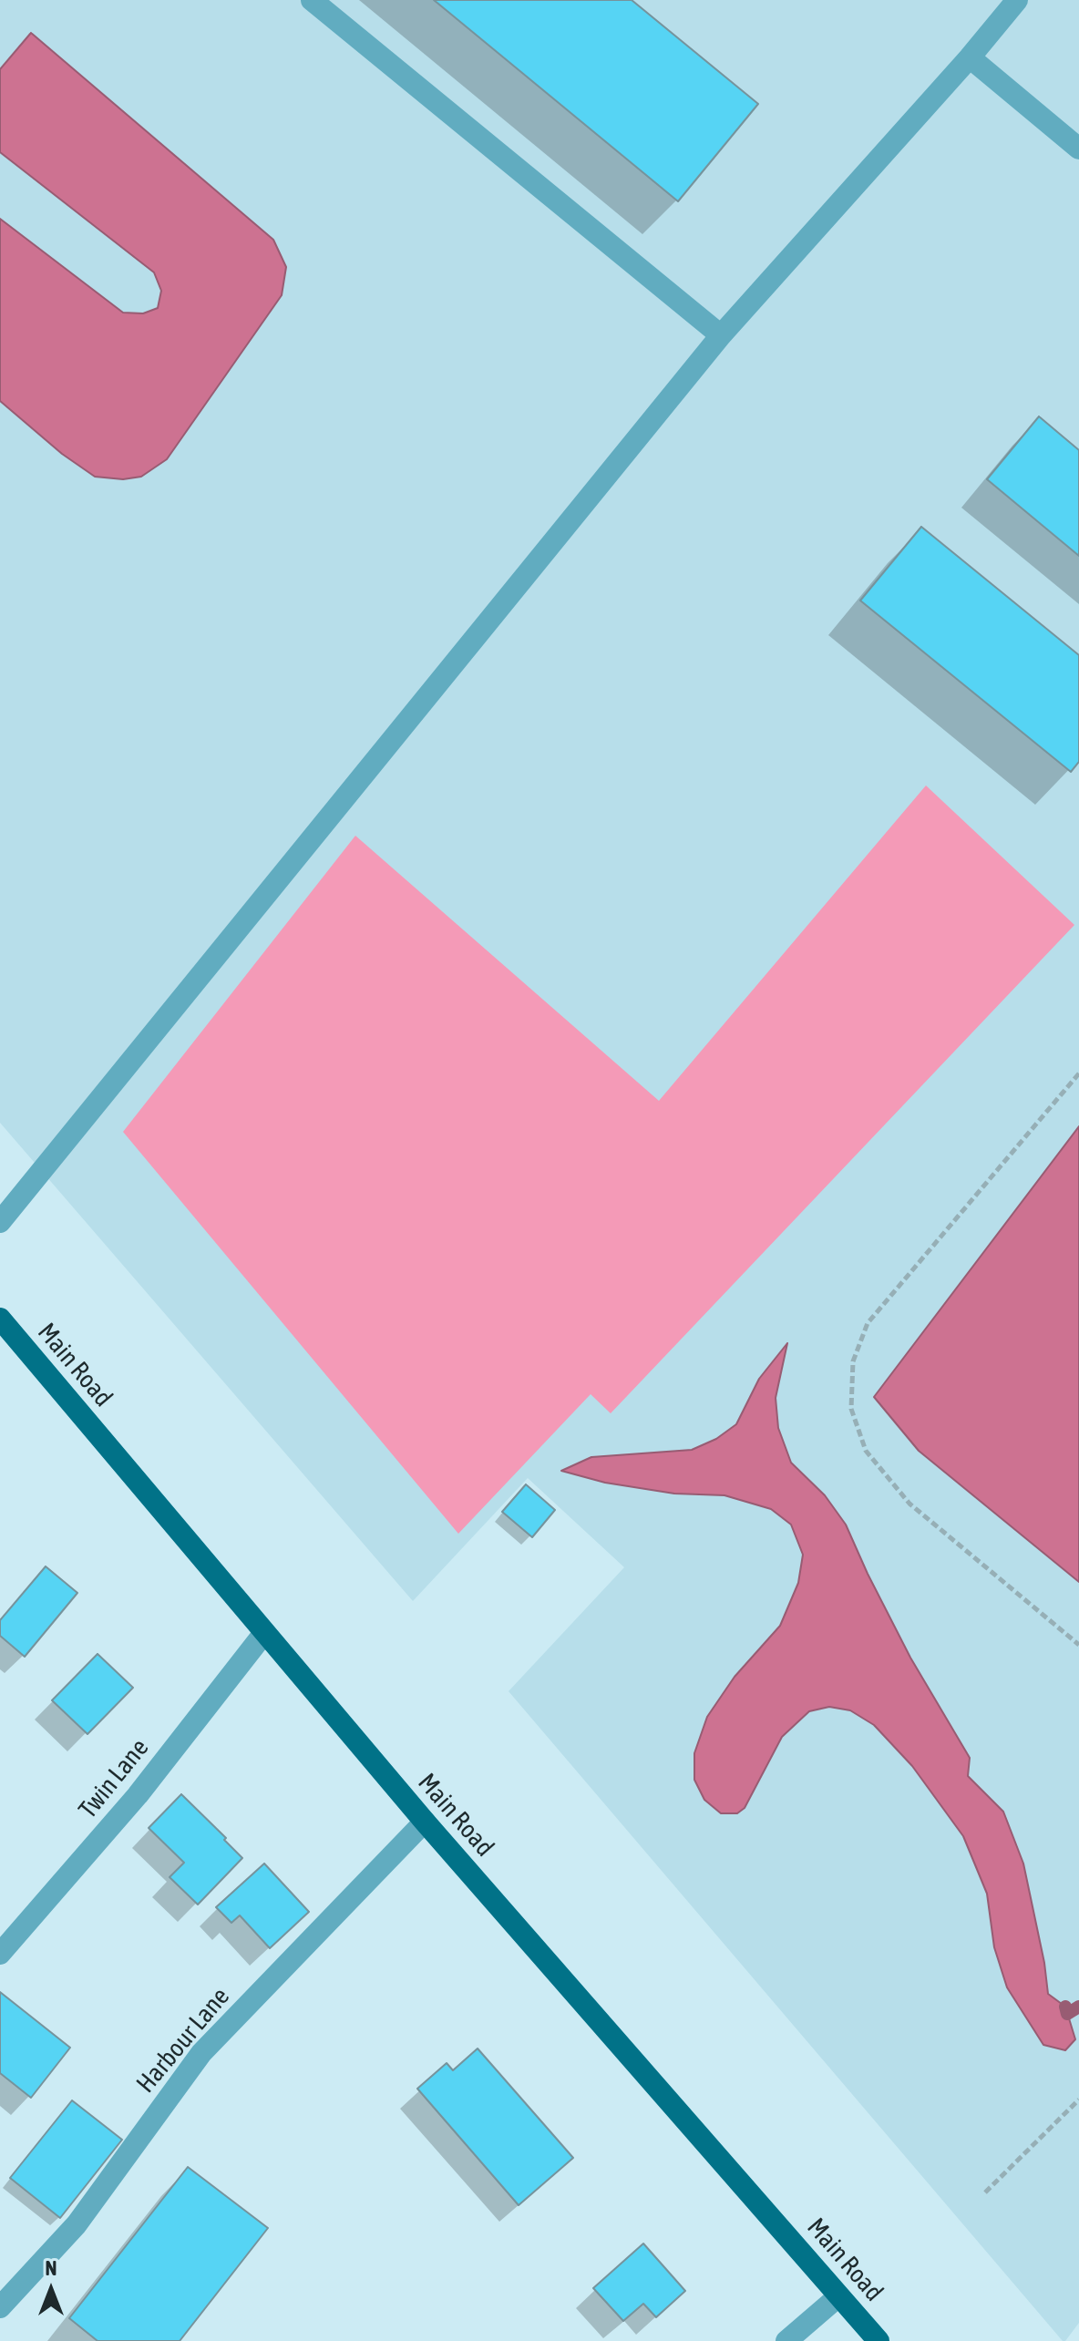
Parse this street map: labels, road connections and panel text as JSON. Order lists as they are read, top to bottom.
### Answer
{
  "streets": {
    "main road": ["Main Road"],
    "street": ["Twin Lane", "Harbour Lane"]
  },
  "crossings": [
    ["Main Road", "Twin Lane"],
    ["Main Road", "Harbour Lane"]
  ],
  "north": "top"
}
